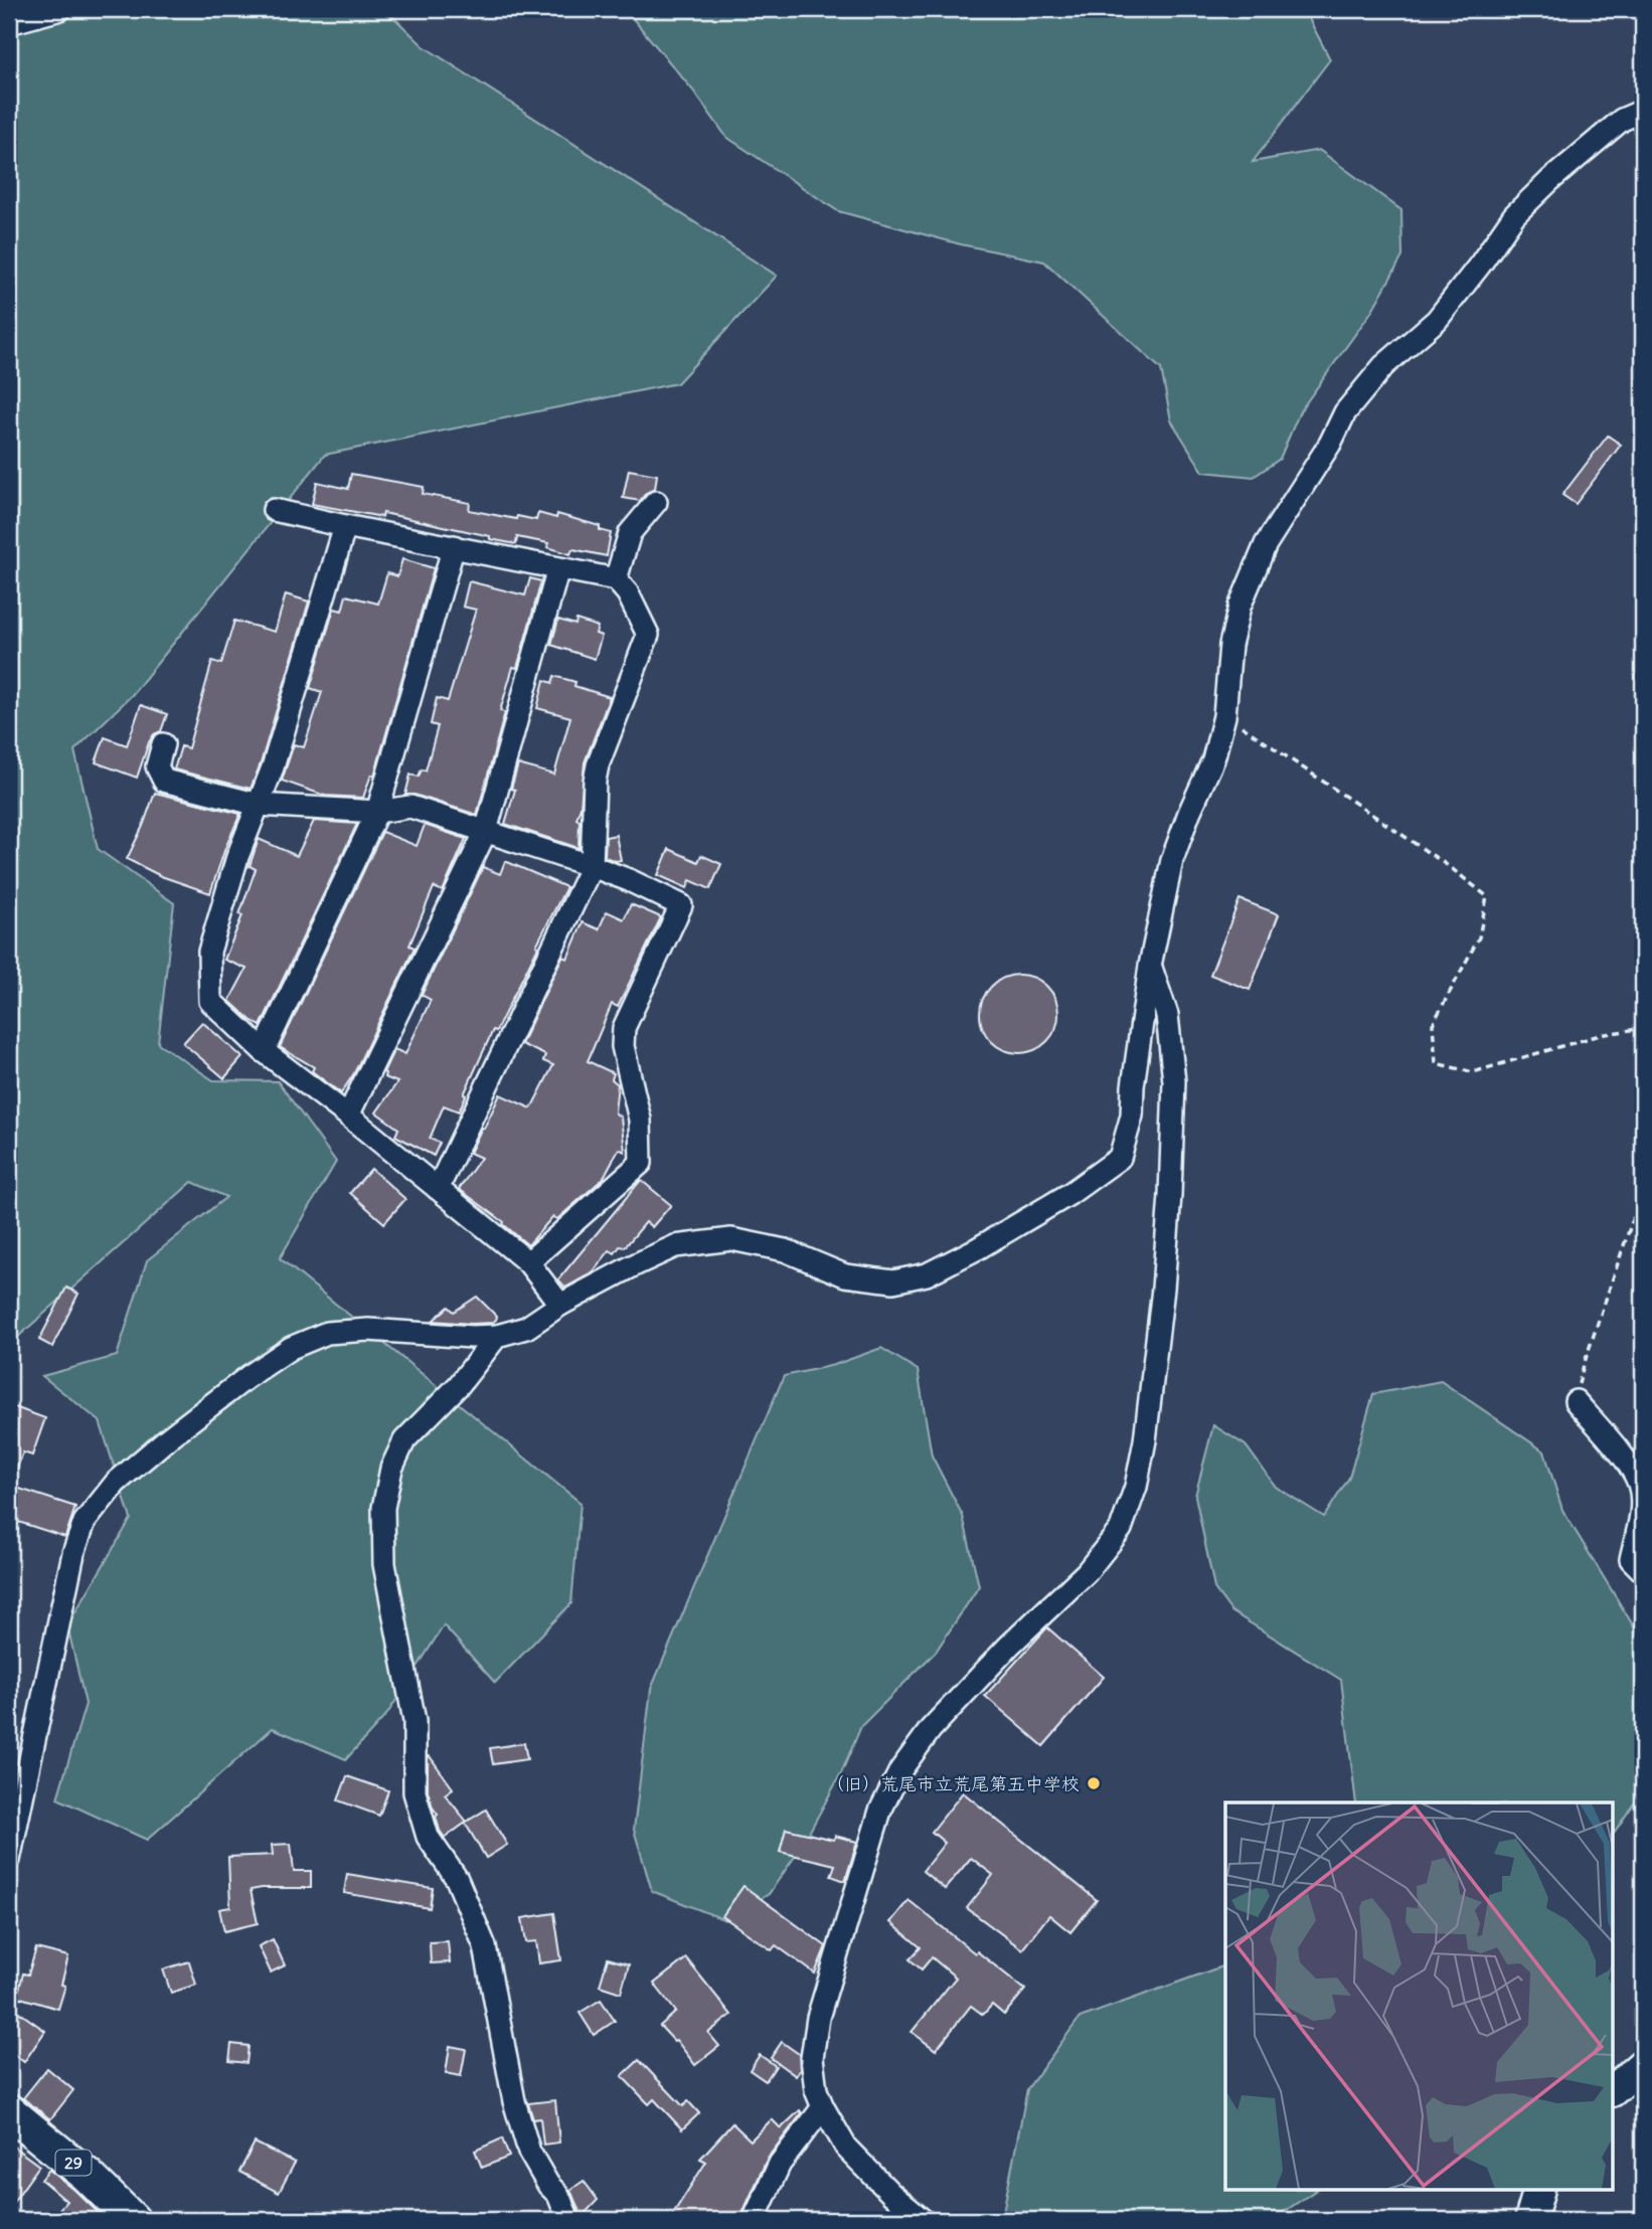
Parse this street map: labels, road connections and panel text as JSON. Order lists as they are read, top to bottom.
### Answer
{
  "streets": {
    "main road": ["29"]
  },
  "places": ["（旧）荒尾市立荒尾第五中学校"]
}
